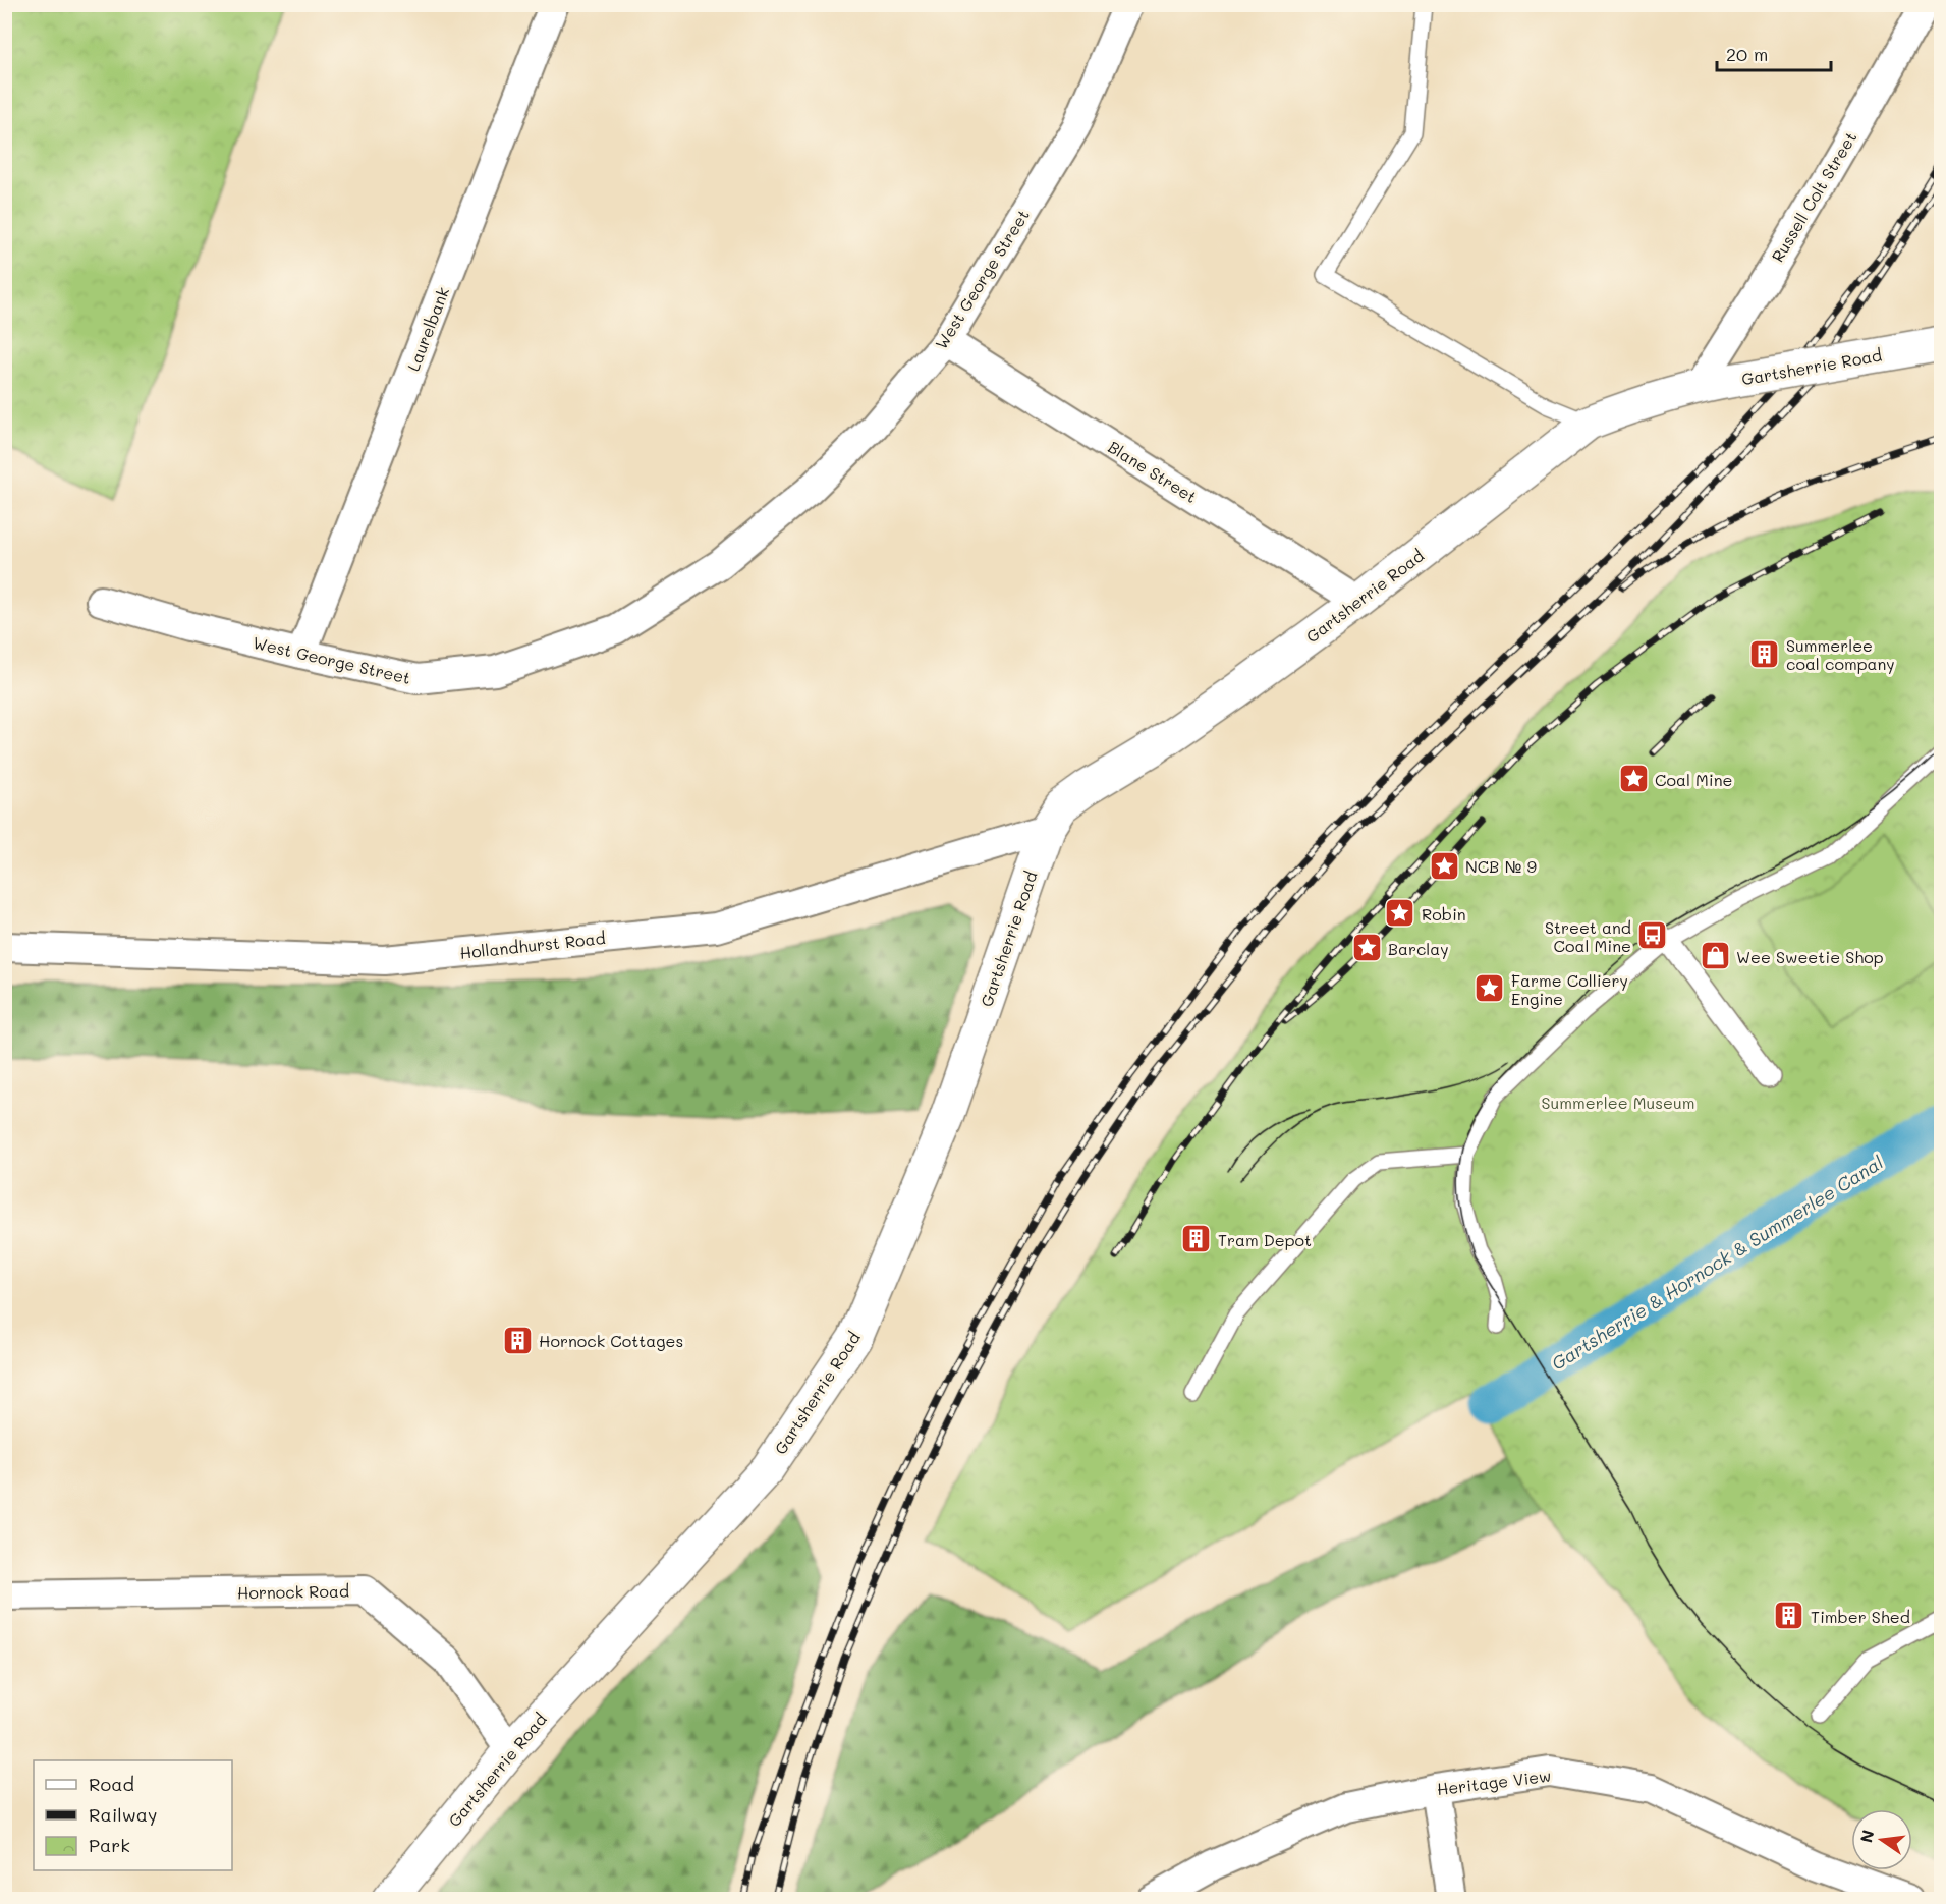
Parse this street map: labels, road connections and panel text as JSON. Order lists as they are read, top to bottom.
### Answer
{
  "streets": {
    "street": [
      "Russell Colt Street",
      "West George Street",
      "Laurelbank",
      "Gartsherrie Road",
      "Blane Street",
      "Hollandhurst Road",
      "Hornock Road",
      "Heritage View"
    ]
  },
  "crossings": [
    ["Russell Colt Street", "Gartsherrie Road"],
    ["West George Street", "Laurelbank"],
    ["West George Street", "Blane Street"],
    ["Gartsherrie Road", "Blane Street"],
    ["Gartsherrie Road", "Hollandhurst Road"],
    ["Gartsherrie Road", "Hornock Road"]
  ],
  "water": ["Gartsherrie & Hornock & Summerlee Canal"],
  "parks": ["Summerlee Museum"],
  "places": {
    "building": [
      "Summerlee coal company",
      "Tram Depot",
      "Hornock Cottages",
      "Timber Shed"
    ],
    "place": [
      "Coal Mine",
      "NCB № 9",
      "Robin",
      "Barclay",
      "Farme Colliery Engine"
    ],
    "bus stop": ["Street and Coal Mine"],
    "shop": ["Wee Sweetie Shop"]
  },
  "legend": ["Road", "Railway", "Park"],
  "scale_bar": "20 m",
  "north": "left"
}
